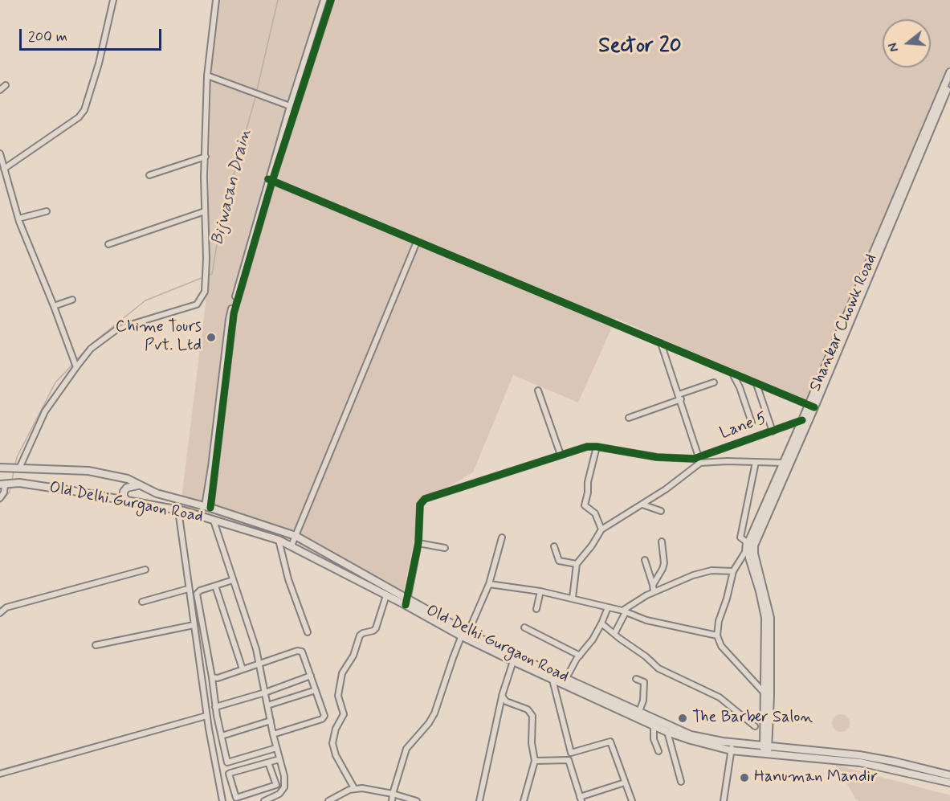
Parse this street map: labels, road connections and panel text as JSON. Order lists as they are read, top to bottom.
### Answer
{
  "streets": {
    "main road": ["Shankar Chowk Road", "Old Delhi Gurgaon Road"],
    "street": ["Lane 5"]
  },
  "crossings": [
    ["Shankar Chowk Road", "Lane 5"],
    ["Shankar Chowk Road", "Old Delhi Gurgaon Road"]
  ],
  "districts": ["Sector 20"],
  "water": ["Bijwasan Drain"],
  "places": ["Chime Tours Pvt. Ltd", "The Barber Salon", "Hanuman Mandir"],
  "scale_bar": "200 m",
  "north": "left"
}
